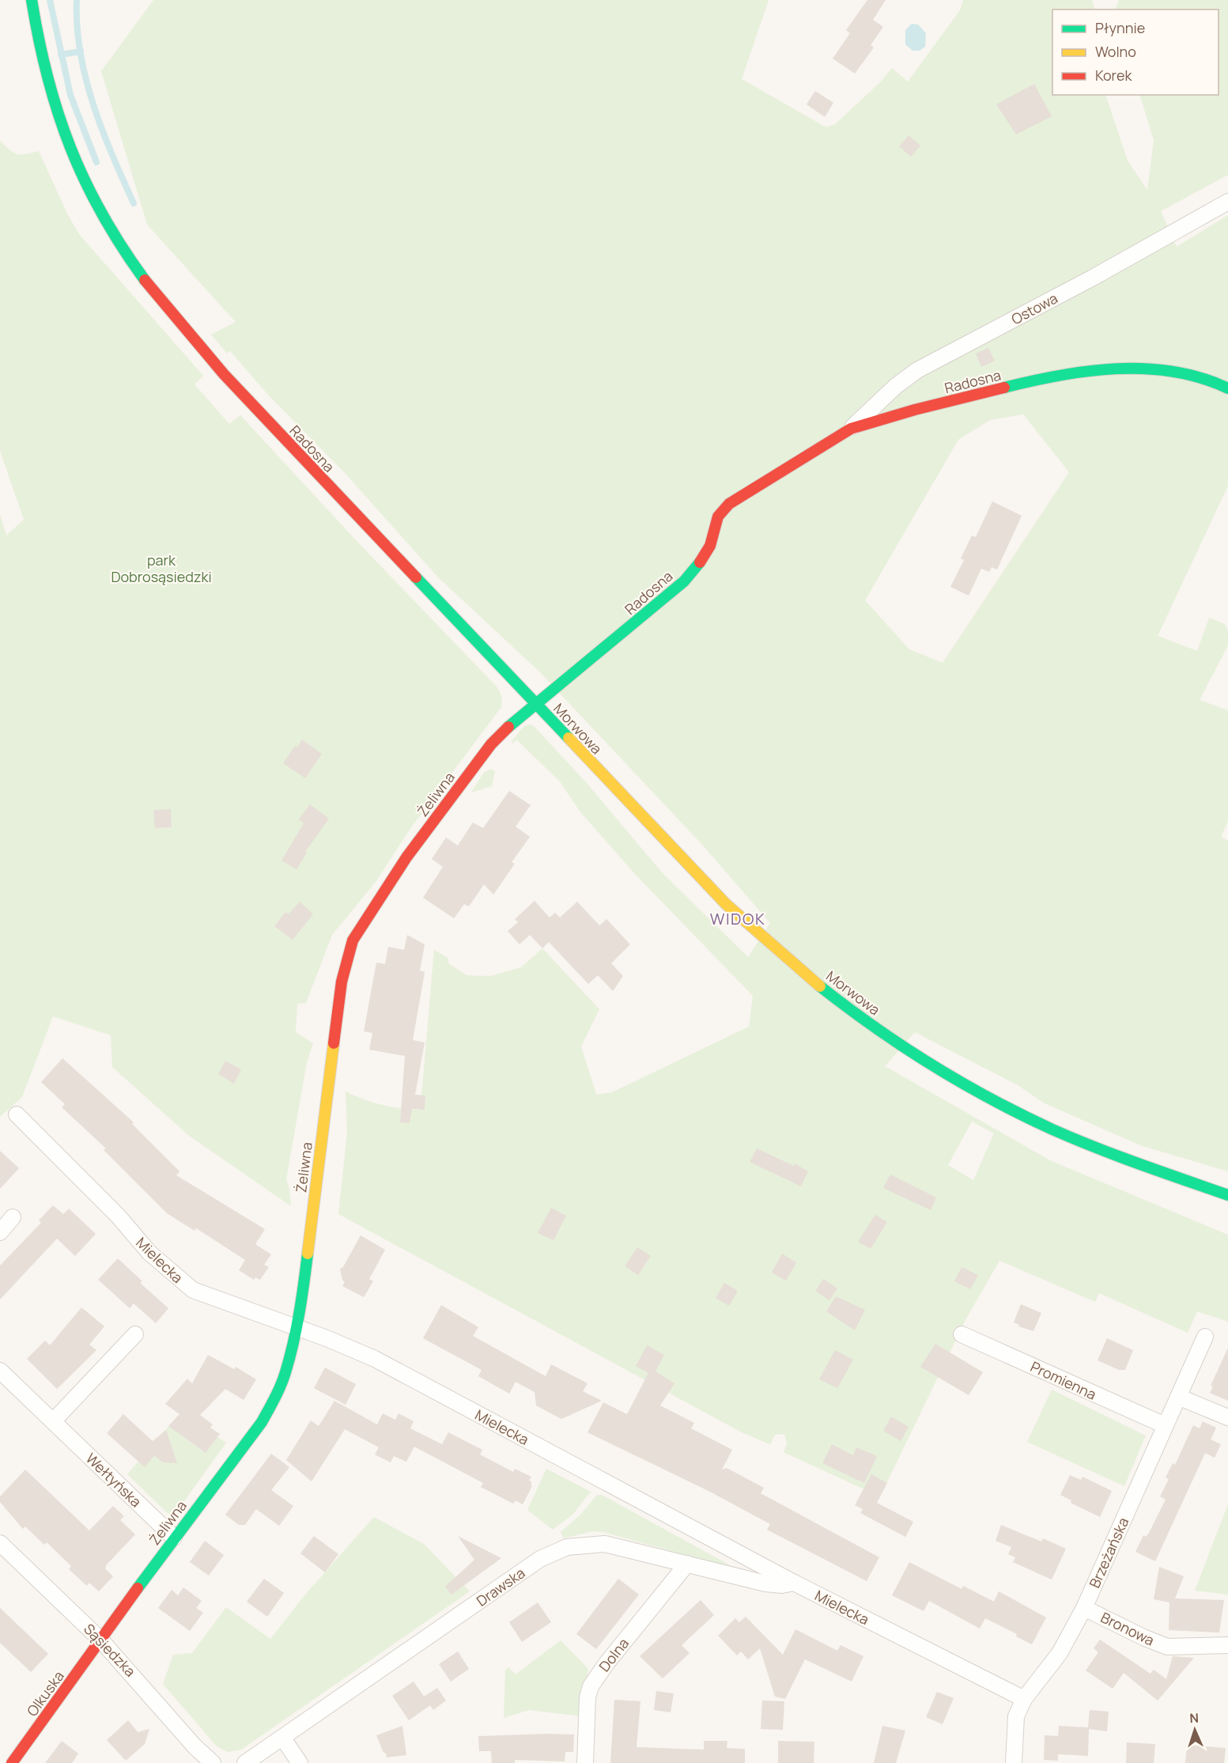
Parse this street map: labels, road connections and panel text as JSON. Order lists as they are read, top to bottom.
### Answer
{
  "streets": {
    "street": [
      "Ostowa",
      "Radosna",
      "Morwowa",
      "Żeliwna",
      "Mielecka",
      "Promienna",
      "Wełtyńska",
      "Brzeżańska",
      "Drawska",
      "Bronowa",
      "Sąsiedzka",
      "Dolna",
      "Olkuska"
    ]
  },
  "crossings": [
    ["Ostowa", "Radosna"],
    ["Radosna", "Morwowa"],
    ["Radosna", "Żeliwna"],
    ["Morwowa", "Żeliwna"],
    ["Żeliwna", "Mielecka"],
    ["Żeliwna", "Wełtyńska"],
    ["Żeliwna", "Sąsiedzka"],
    ["Żeliwna", "Olkuska"],
    ["Mielecka", "Brzeżańska"],
    ["Mielecka", "Drawska"],
    ["Promienna", "Brzeżańska"],
    ["Brzeżańska", "Bronowa"],
    ["Drawska", "Dolna"],
    ["Sąsiedzka", "Olkuska"]
  ],
  "districts": ["WIDOK"],
  "parks": ["park Dobrosąsiedzki"],
  "legend": ["Płynnie", "Wolno", "Korek"],
  "north": "top"
}
